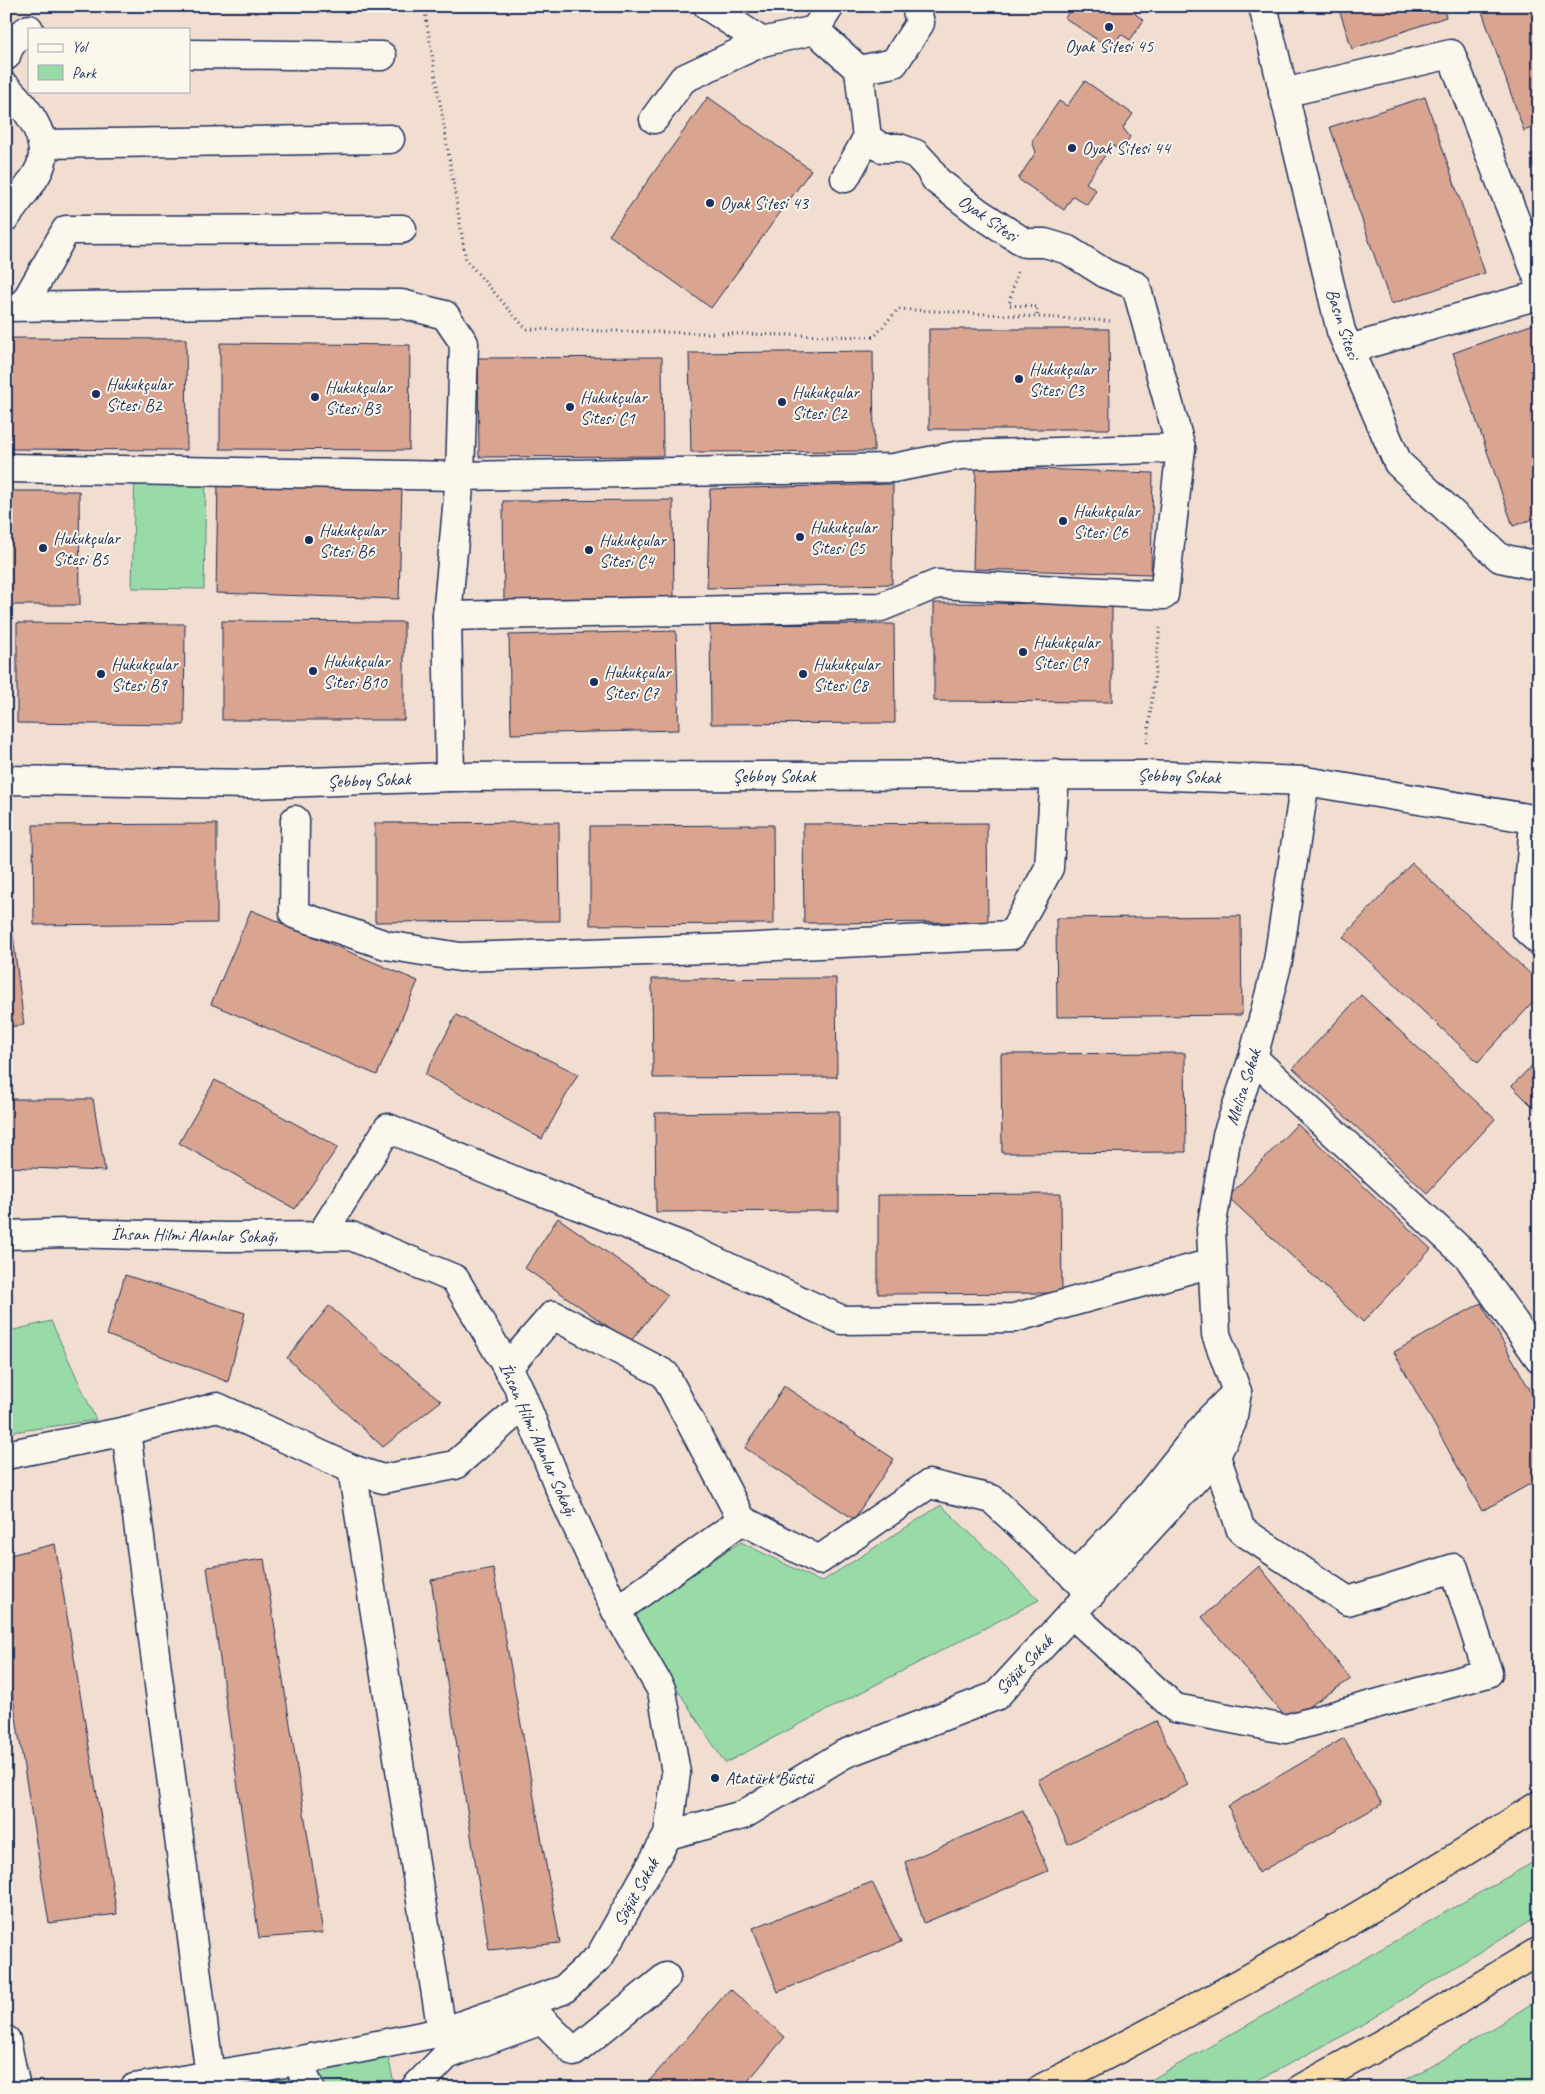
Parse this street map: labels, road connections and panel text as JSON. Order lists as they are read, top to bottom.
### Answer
{
  "streets": {
    "street": [
      "Oyak Sitesi",
      "Basın Sitesi",
      "Şebboy Sokak",
      "Melisa Sokak",
      "İhsan Hilmi Alanlar Sokağı",
      "Söğüt Sokak"
    ]
  },
  "crossings": [
    ["Şebboy Sokak", "Melisa Sokak"],
    ["İhsan Hilmi Alanlar Sokağı", "Söğüt Sokak"]
  ],
  "places": [
    "Oyak Sitesi 45",
    "Oyak Sitesi 44",
    "Oyak Sitesi 43",
    "Hukukçular Sitesi C3",
    "Hukukçular Sitesi B2",
    "Hukukçular Sitesi B3",
    "Hukukçular Sitesi C2",
    "Hukukçular Sitesi C1",
    "Hukukçular Sitesi C6",
    "Hukukçular Sitesi C5",
    "Hukukçular Sitesi B6",
    "Hukukçular Sitesi B5",
    "Hukukçular Sitesi C4",
    "Hukukçular Sitesi C9",
    "Hukukçular Sitesi B10",
    "Hukukçular Sitesi B9",
    "Hukukçular Sitesi C8",
    "Hukukçular Sitesi C7",
    "Atatürk Büstü"
  ],
  "legend": ["Yol", "Park"]
}
